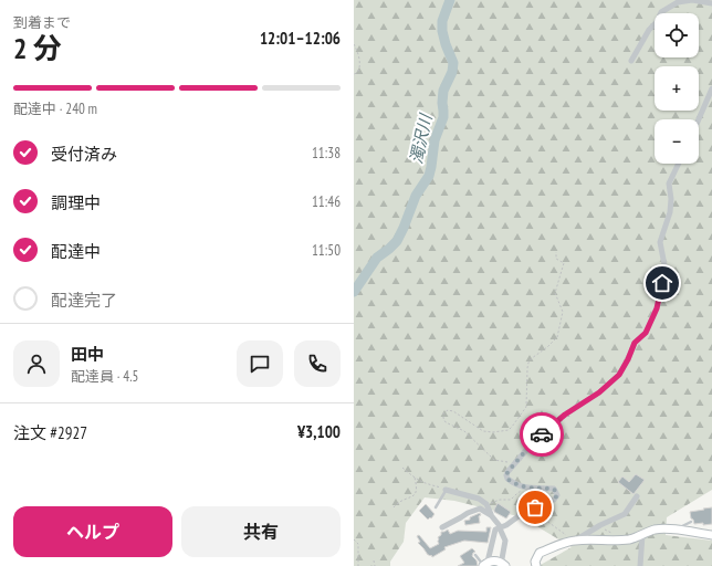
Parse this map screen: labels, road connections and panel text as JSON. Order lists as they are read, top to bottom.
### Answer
{
  "water": ["濁沢川"],
  "page": {
    "heading": ["2 分", "到着まで", "12:01–12:06"],
    "panel": [
      "田中",
      "配達員 · 4.5",
      "注文 #2927",
      "¥3,100"
    ],
    "map_buttons": ["+", "−"],
    "bar": "配達中 · 240 m",
    "list": [
      ["受付済み", "11:38"],
      ["調理中", "11:46"],
      ["配達中", "11:50"],
      "配達完了"
    ],
    "buttons": ["ヘルプ", "共有"]
  }
}
